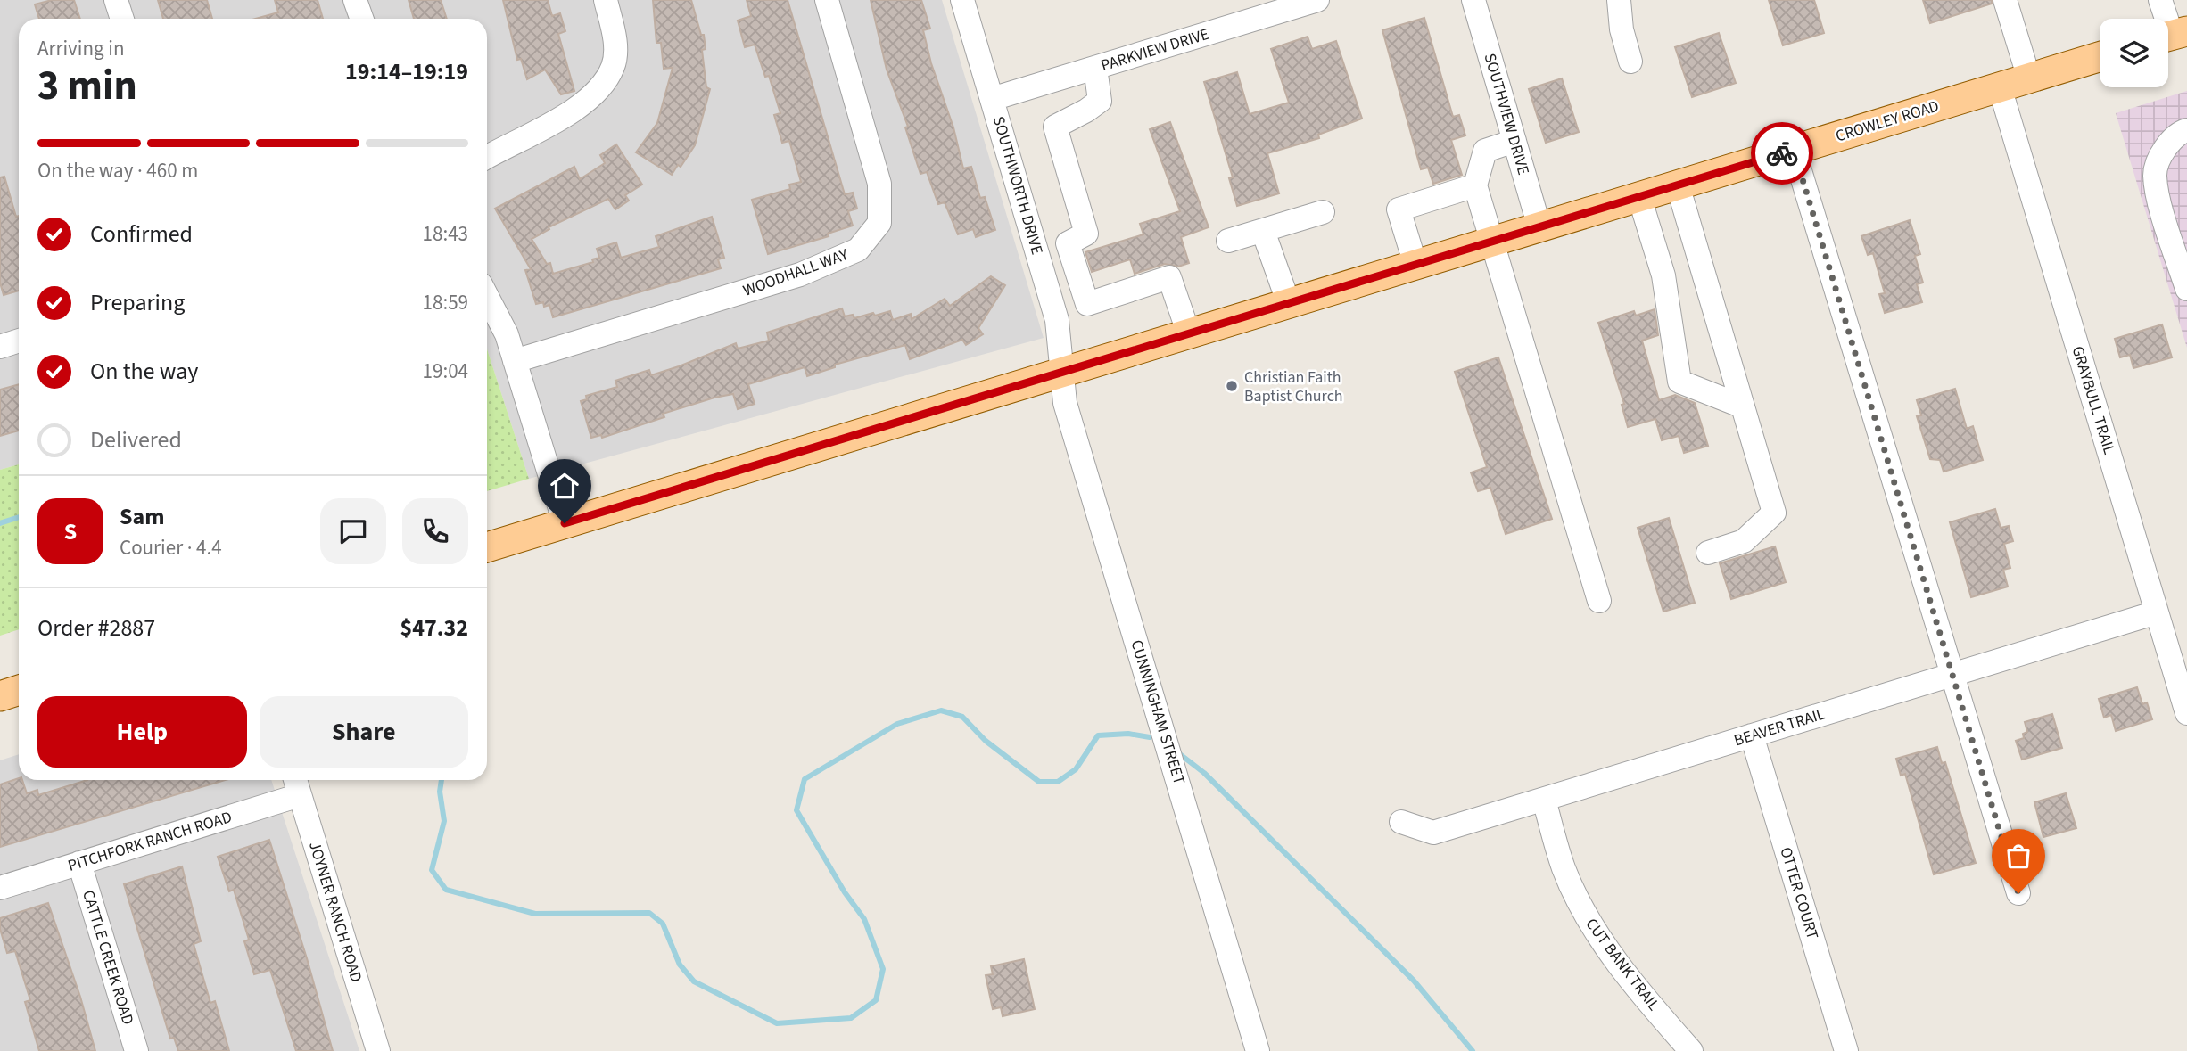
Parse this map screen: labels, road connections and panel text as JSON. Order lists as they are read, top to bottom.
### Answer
{
  "streets": {
    "main road": ["CROWLEY ROAD"],
    "street": [
      "PARKVIEW DRIVE",
      "SOUTHVIEW DRIVE",
      "SOUTHWORTH DRIVE",
      "WOODHALL WAY",
      "GRAYBULL TRAIL",
      "CUNNINGHAM STREET",
      "BEAVER TRAIL",
      "PITCHFORK RANCH ROAD",
      "OTTER COURT",
      "JOYNER RANCH ROAD",
      "CATTLE CREEK ROAD",
      "CUT BANK TRAIL"
    ]
  },
  "crossings": [
    ["PARKVIEW DRIVE", "SOUTHWORTH DRIVE"],
    ["SOUTHVIEW DRIVE", "CROWLEY ROAD"],
    ["CROWLEY ROAD", "SOUTHWORTH DRIVE"],
    ["CROWLEY ROAD", "GRAYBULL TRAIL"],
    ["CROWLEY ROAD", "CUNNINGHAM STREET"],
    ["SOUTHWORTH DRIVE", "CUNNINGHAM STREET"],
    ["GRAYBULL TRAIL", "BEAVER TRAIL"],
    ["BEAVER TRAIL", "OTTER COURT"],
    ["BEAVER TRAIL", "CUT BANK TRAIL"],
    ["PITCHFORK RANCH ROAD", "JOYNER RANCH ROAD"],
    ["PITCHFORK RANCH ROAD", "CATTLE CREEK ROAD"]
  ],
  "places": ["Christian Faith Baptist Church"],
  "page": {
    "heading": ["3 min", "Arriving in", "19:14–19:19"],
    "panel": [
      "Sam",
      "Courier · 4.4",
      "Order #2887",
      "$47.32"
    ],
    "bar": "On the way · 460 m",
    "list": [
      ["Confirmed", "18:43"],
      ["Preparing", "18:59"],
      ["On the way", "19:04"],
      "Delivered"
    ],
    "round": "S",
    "buttons": ["Help", "Share"]
  }
}
